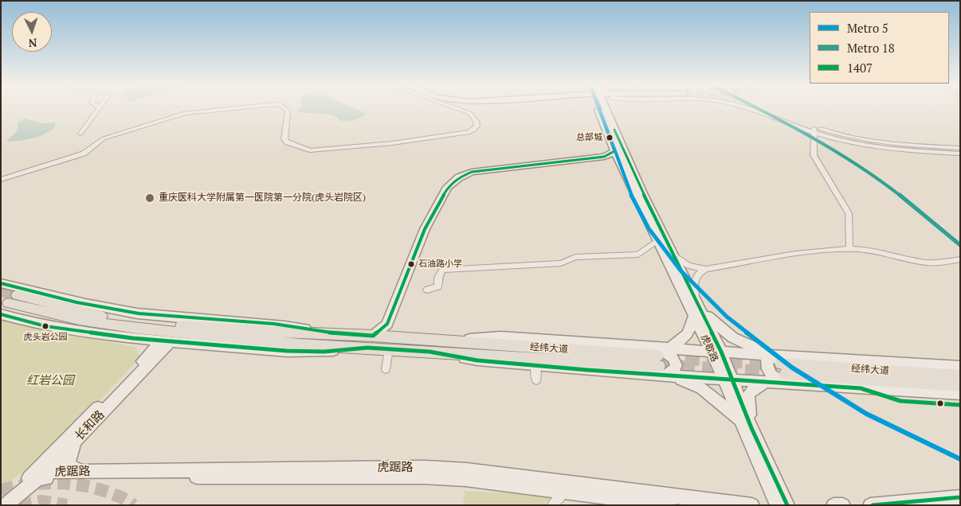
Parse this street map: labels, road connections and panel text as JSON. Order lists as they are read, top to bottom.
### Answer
{
  "streets": {
    "main road": ["经纬大道"],
    "street": ["虎歇路", "长和路", "虎踞路"]
  },
  "crossings": [
    ["长和路", "虎踞路"]
  ],
  "parks": ["红岩公园"],
  "places": [
    "总部城",
    "重庆医科大学附属第一医院第一分院(虎头岩院区)",
    "石油路小学",
    "虎头岩公园"
  ],
  "lines": ["metro line 5", "metro line 18", "transit line 1407"],
  "legend": ["Metro 5", "Metro 18", "1407"],
  "north": "bottom"
}
